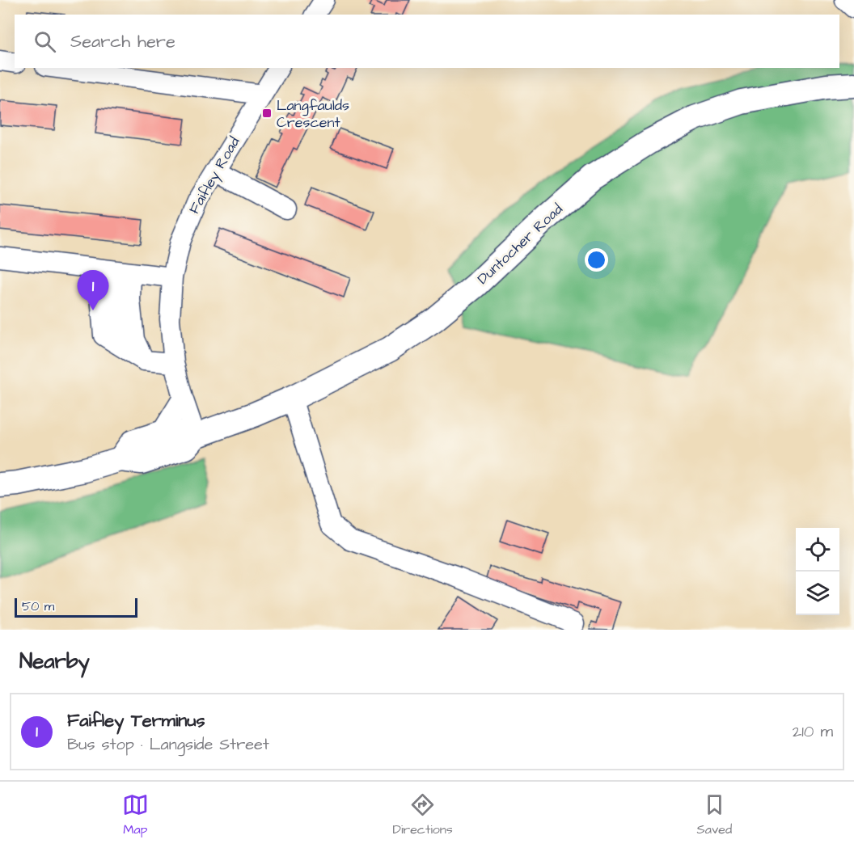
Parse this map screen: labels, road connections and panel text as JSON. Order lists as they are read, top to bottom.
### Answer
{
  "streets": {
    "main road": ["Duntocher Road"],
    "street": ["Faifley Road"]
  },
  "crossings": [
    ["Faifley Road", "Duntocher Road"]
  ],
  "places": {
    "transit": ["Langfaulds Crescent"]
  },
  "scale_bar": "50 m",
  "page": {
    "search": "Search here",
    "pins": "1",
    "scale": "50 m",
    "heading": "Nearby",
    "list": [
      {
        "mark": "1",
        "name": "Faifley Terminus",
        "note": "Bus stop · Langside Street",
        "value": "210 m"
      }
    ],
    "nav": ["Map", "Directions", "Saved"]
  }
}
